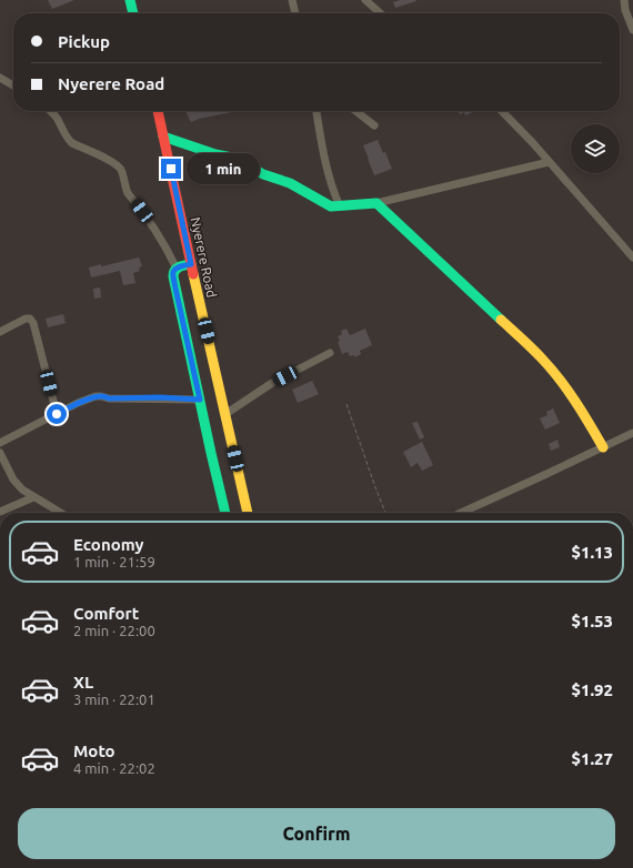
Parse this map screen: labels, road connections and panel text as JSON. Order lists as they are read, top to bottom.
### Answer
{
  "streets": {
    "main road": ["Nyerere Road"]
  },
  "page": {
    "banner": ["Pickup", "Nyerere Road"],
    "bubble": "1 min",
    "list": [
      {
        "name": "Economy",
        "note": "1 min · 21:59",
        "value": "$1.13"
      },
      {
        "name": "Comfort",
        "note": "2 min · 22:00",
        "value": "$1.53"
      },
      {
        "name": "XL",
        "note": "3 min · 22:01",
        "value": "$1.92"
      },
      {
        "name": "Moto",
        "note": "4 min · 22:02",
        "value": "$1.27"
      }
    ],
    "buttons": "Confirm"
  }
}
